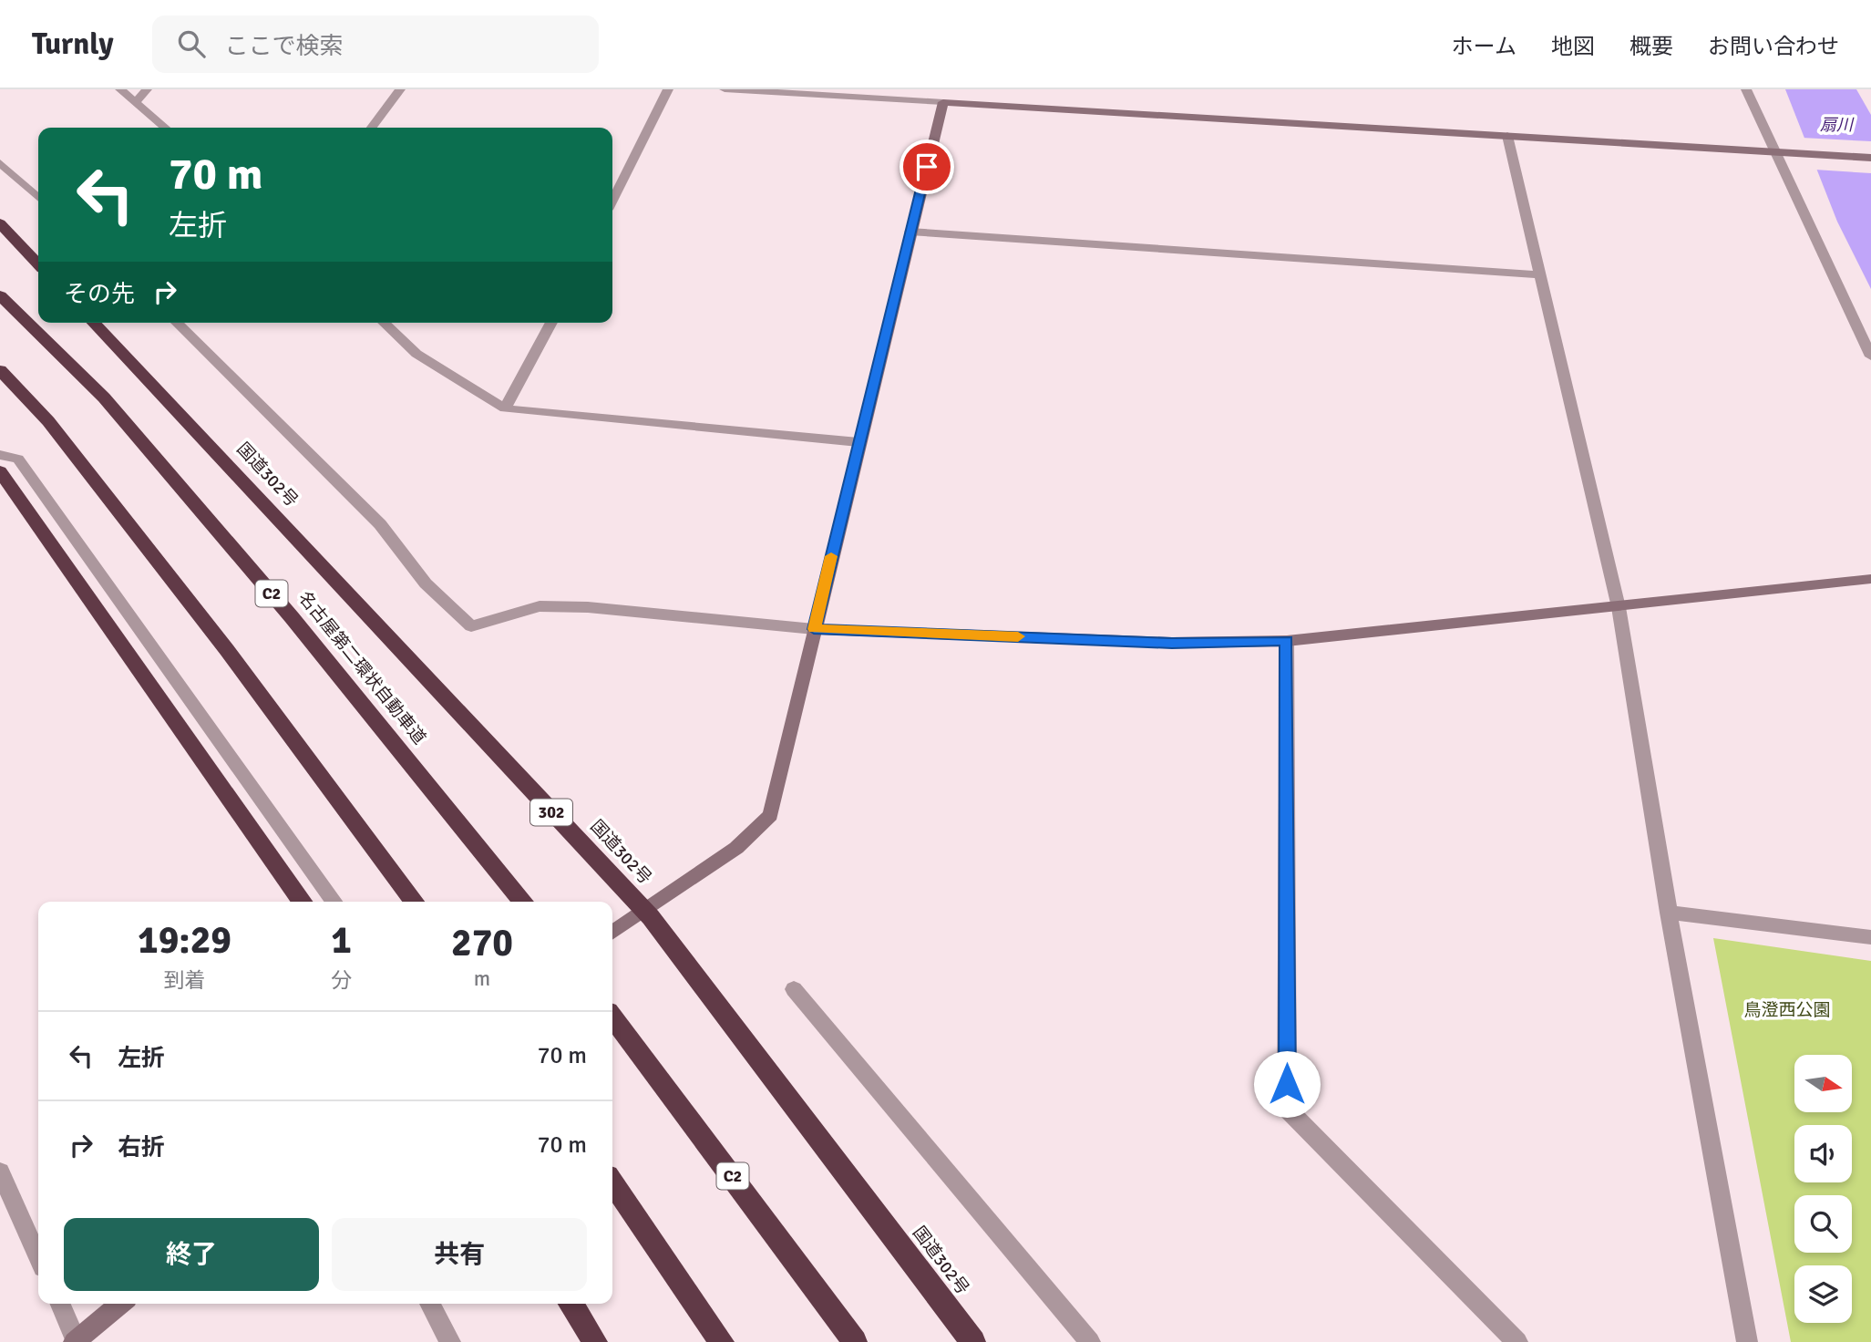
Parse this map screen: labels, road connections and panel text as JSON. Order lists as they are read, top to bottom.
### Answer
{
  "streets": {
    "highway": [
      "国道302号",
      "C2",
      "名古屋第二環状自動車道",
      "302"
    ]
  },
  "water": ["扇川"],
  "parks": ["鳥澄西公園"],
  "north": "right",
  "page": {
    "header": "Turnly",
    "search": "ここで検索",
    "nav": [
      "ホーム",
      "地図",
      "概要",
      "お問い合わせ"
    ],
    "turn": ["70 m", "左折"],
    "then": "その先",
    "eta": [
      "19:29",
      "到着",
      "1",
      "分",
      "270",
      "m"
    ],
    "list": [
      {
        "name": "左折",
        "value": "70 m"
      },
      {
        "name": "右折",
        "value": "70 m"
      }
    ],
    "buttons": ["終了", "共有"]
  }
}
